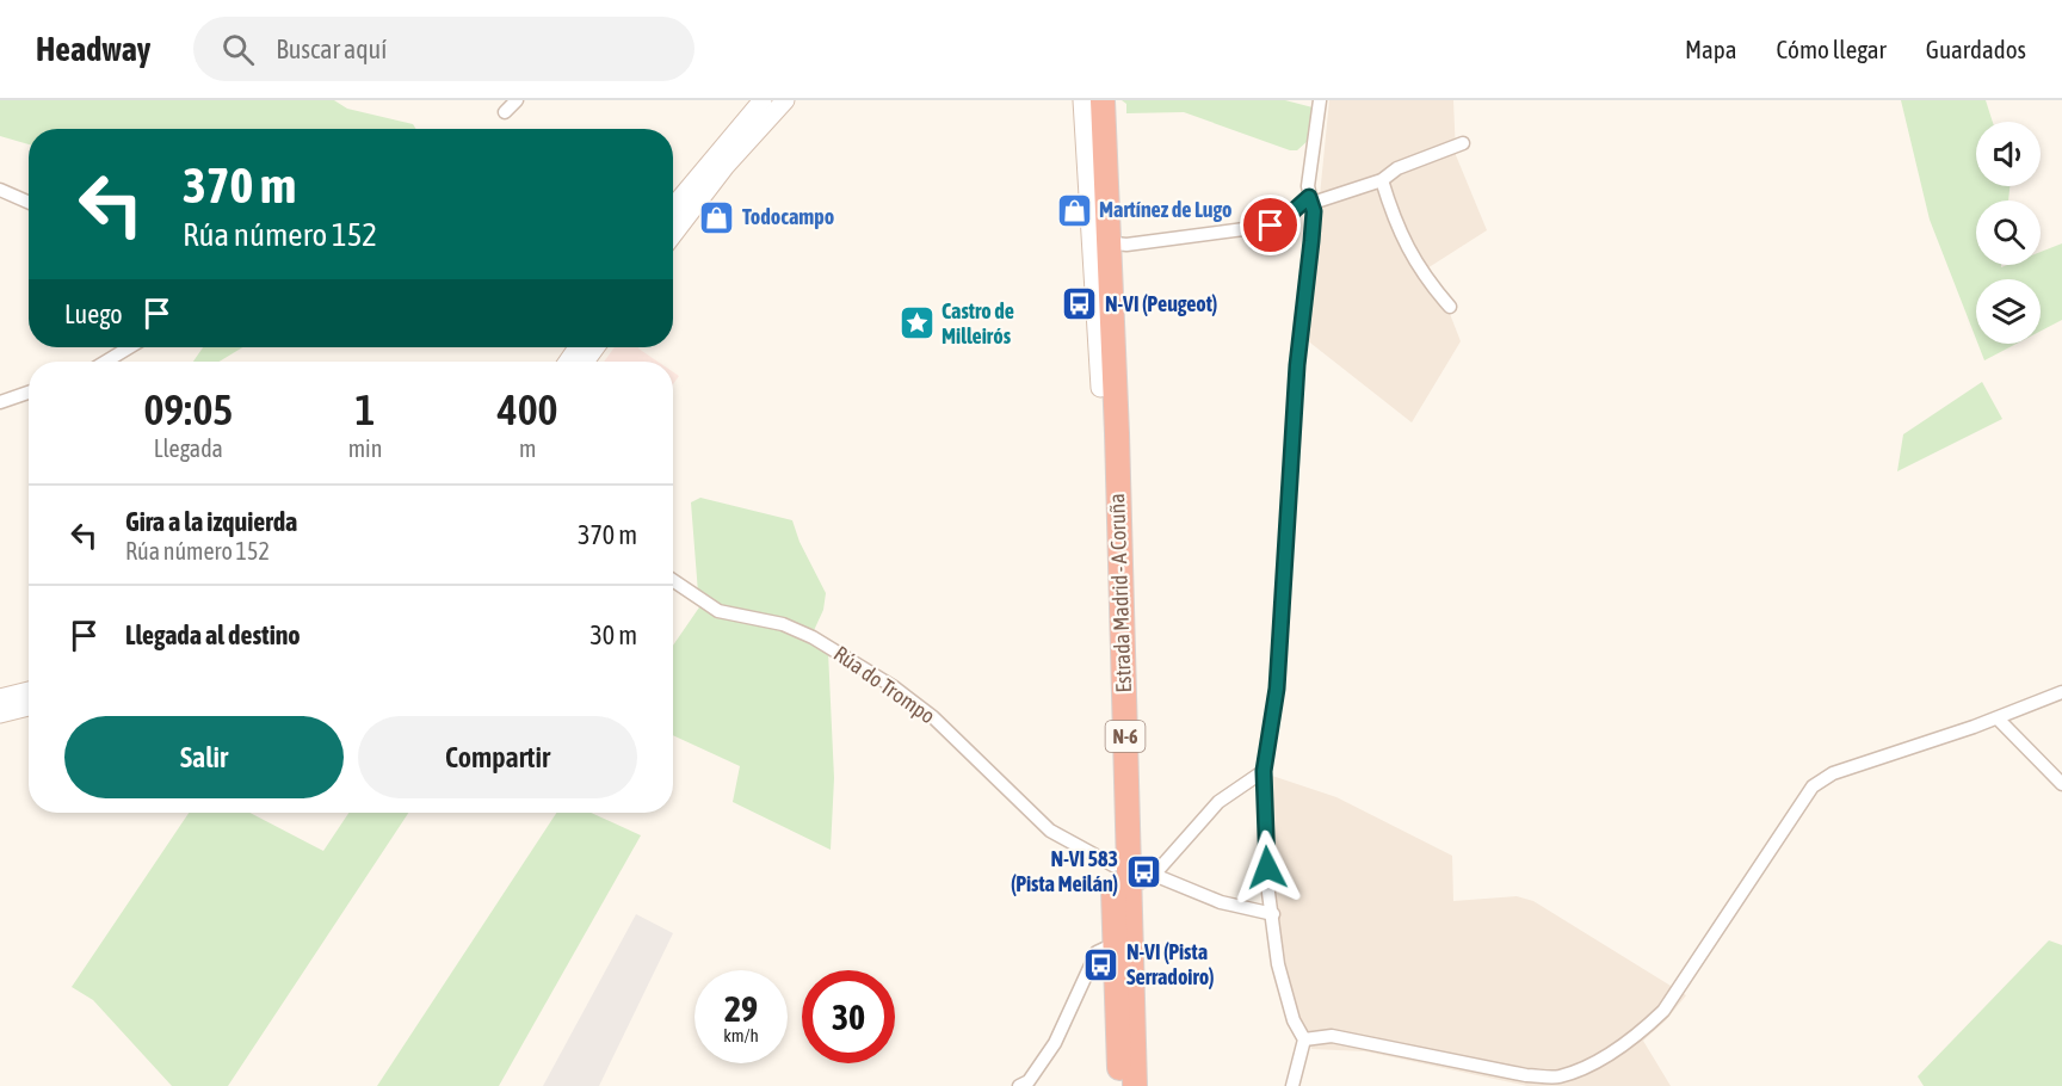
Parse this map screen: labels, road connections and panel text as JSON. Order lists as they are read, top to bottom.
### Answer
{
  "streets": {
    "highway": ["Estrada Madrid - A Coruña", "N-6"],
    "street": ["Rúa do Trompo"]
  },
  "crossings": [
    ["Estrada Madrid - A Coruña", "Rúa do Trompo"]
  ],
  "places": {
    "shop": ["Martínez de Lugo", "Todocampo"],
    "bus stop": ["N-VI (Peugeot)", "N-VI 583 (Pista Meilán)", "N-VI (Pista Serradoiro)"],
    "place": ["Castro de Milleirós"]
  },
  "page": {
    "header": "Headway",
    "search": "Buscar aquí",
    "nav": ["Mapa", "Cómo llegar", "Guardados"],
    "turn": ["370 m", "Rúa número 152"],
    "then": "Luego",
    "eta": [
      "09:05",
      "Llegada",
      "1",
      "min",
      "400",
      "m"
    ],
    "list": [
      {
        "name": "Gira a la izquierda",
        "note": "Rúa número 152",
        "value": "370 m"
      },
      {
        "name": "Llegada al destino",
        "value": "30 m"
      }
    ],
    "buttons": ["Salir", "Compartir"],
    "speed": "29 km/h",
    "limit": "30"
  }
}
